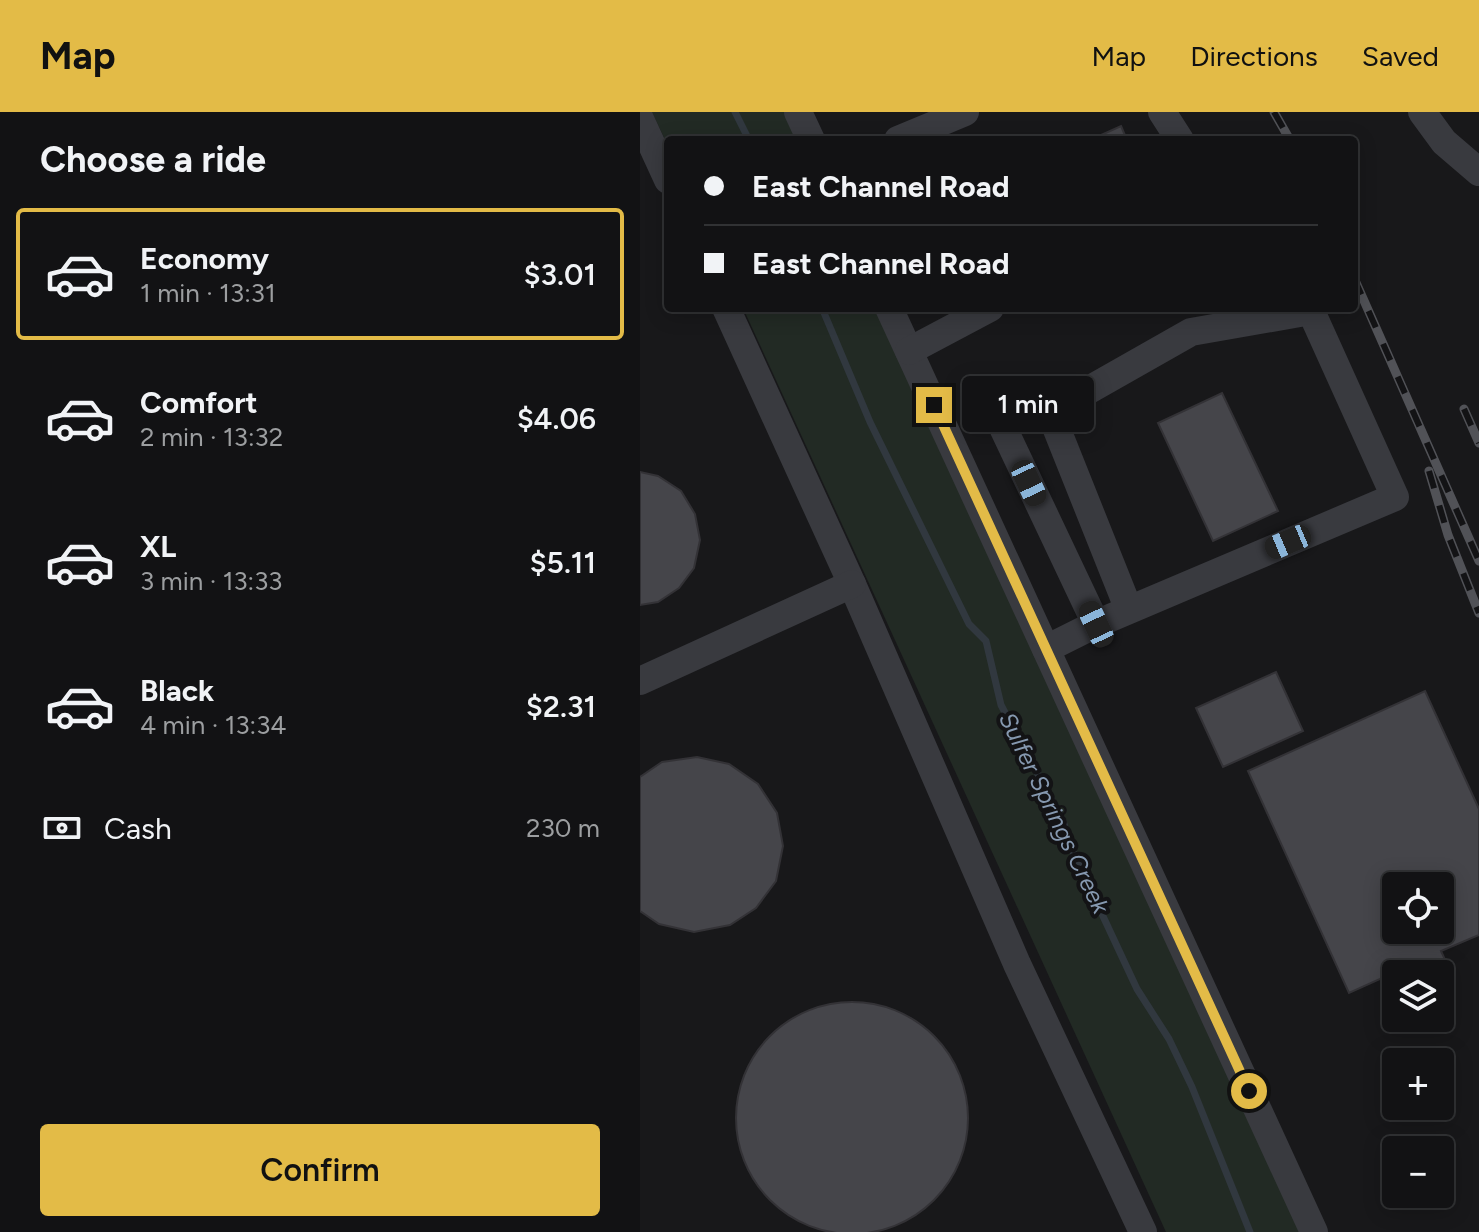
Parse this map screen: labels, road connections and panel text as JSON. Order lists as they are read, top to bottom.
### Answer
{
  "water": ["Sulfer Springs Creek"],
  "page": {
    "header": "Map",
    "nav": ["Map", "Directions", "Saved"],
    "heading": "Choose a ride",
    "banner": ["East Channel Road", "East Channel Road"],
    "list": [
      {
        "name": "Economy",
        "note": "1 min · 13:31",
        "value": "$3.01"
      },
      {
        "name": "Comfort",
        "note": "2 min · 13:32",
        "value": "$4.06"
      },
      {
        "name": "XL",
        "note": "3 min · 13:33",
        "value": "$5.11"
      },
      {
        "name": "Black",
        "note": "4 min · 13:34",
        "value": "$2.31"
      }
    ],
    "bubble": "1 min",
    "pay": ["Cash", "230 m"],
    "map_buttons": ["+", "−"],
    "buttons": "Confirm"
  }
}
